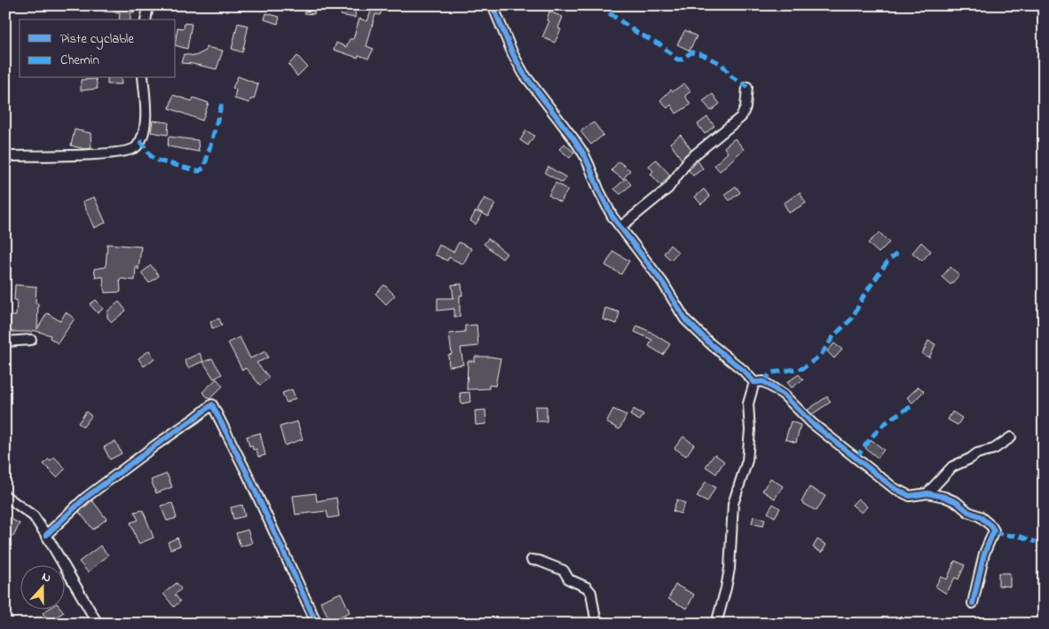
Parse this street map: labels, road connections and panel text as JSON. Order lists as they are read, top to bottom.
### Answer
{
  "legend": ["Piste cyclable", "Chemin"],
  "north": "top"
}
